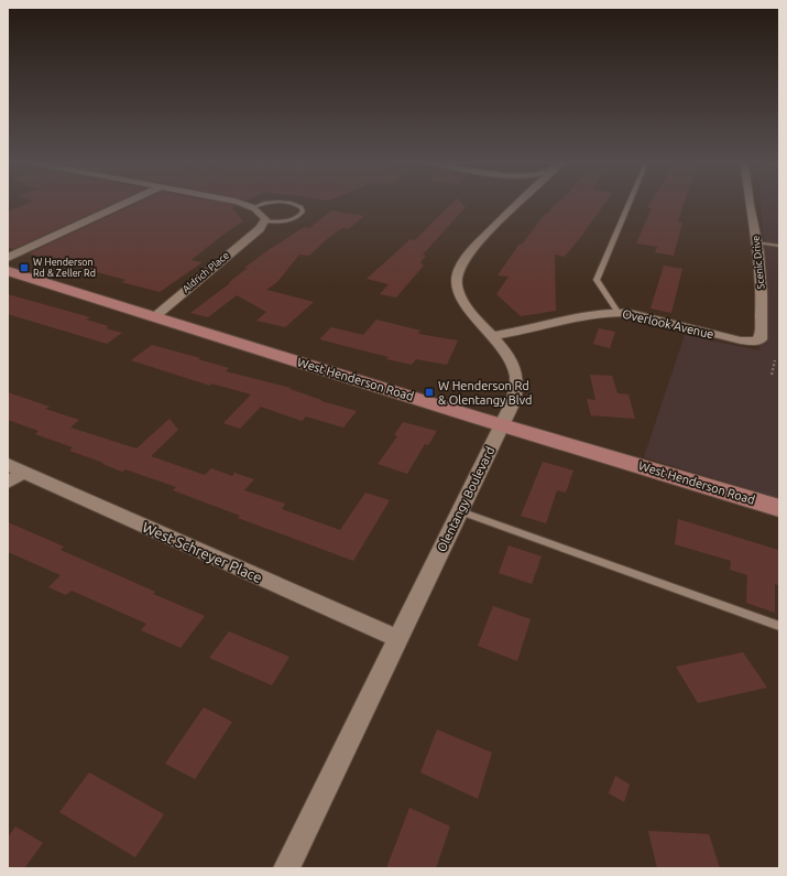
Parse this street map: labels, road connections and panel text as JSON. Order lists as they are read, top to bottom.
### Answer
{
  "streets": {
    "main road": ["West Henderson Road"],
    "street": [
      "Scenic Drive",
      "Aldrich Place",
      "Overlook Avenue",
      "Olentangy Boulevard",
      "West Schreyer Place"
    ]
  },
  "crossings": [
    ["Scenic Drive", "Overlook Avenue"],
    ["Aldrich Place", "West Henderson Road"],
    ["Overlook Avenue", "Olentangy Boulevard"],
    ["West Henderson Road", "Olentangy Boulevard"],
    ["Olentangy Boulevard", "West Schreyer Place"]
  ],
  "places": {
    "transit": ["W Henderson Rd & Zeller Rd", "W Henderson Rd & Olentangy Blvd"]
  }
}
